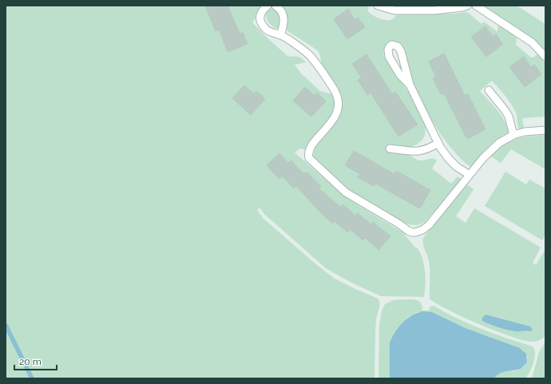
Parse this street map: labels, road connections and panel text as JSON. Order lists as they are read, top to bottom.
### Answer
{
  "scale_bar": "20 m"
}
